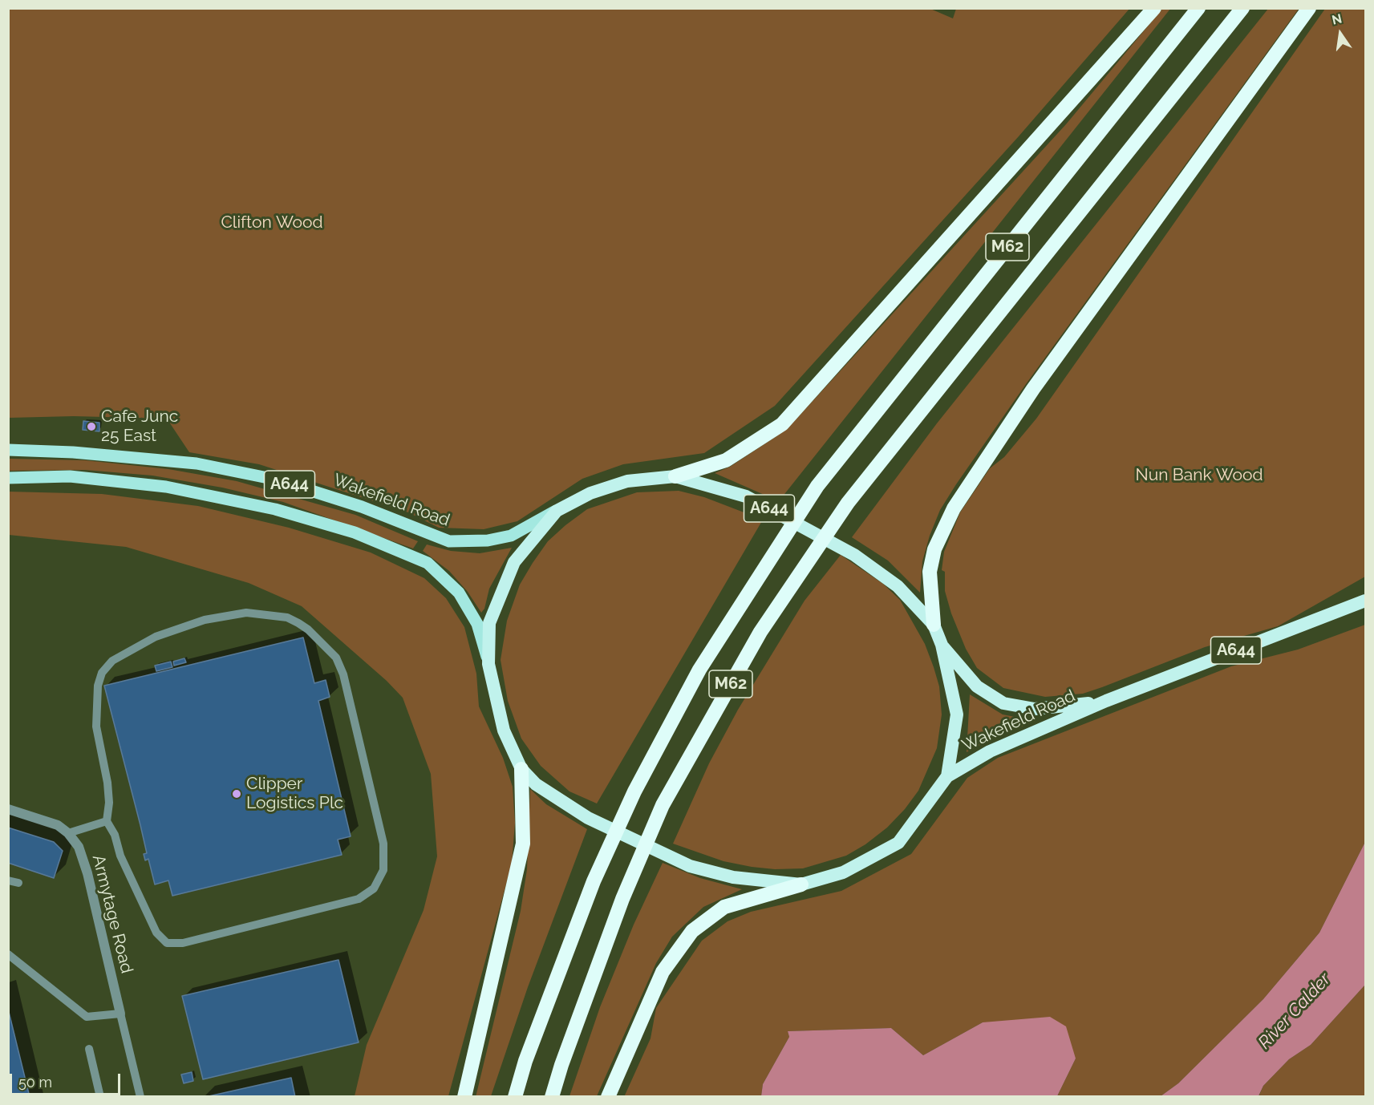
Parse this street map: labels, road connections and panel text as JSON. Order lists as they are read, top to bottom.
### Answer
{
  "streets": {
    "highway": ["M62", "A644", "Wakefield Road"],
    "street": ["Armytage Road"]
  },
  "crossings": [
    ["A644", "Wakefield Road"]
  ],
  "water": ["River Calder"],
  "parks": ["Clifton Wood", "Nun Bank Wood"],
  "places": ["Cafe Junc 25 East", "Clipper Logistics Plc"],
  "scale_bar": "50 m",
  "north": "top"
}
